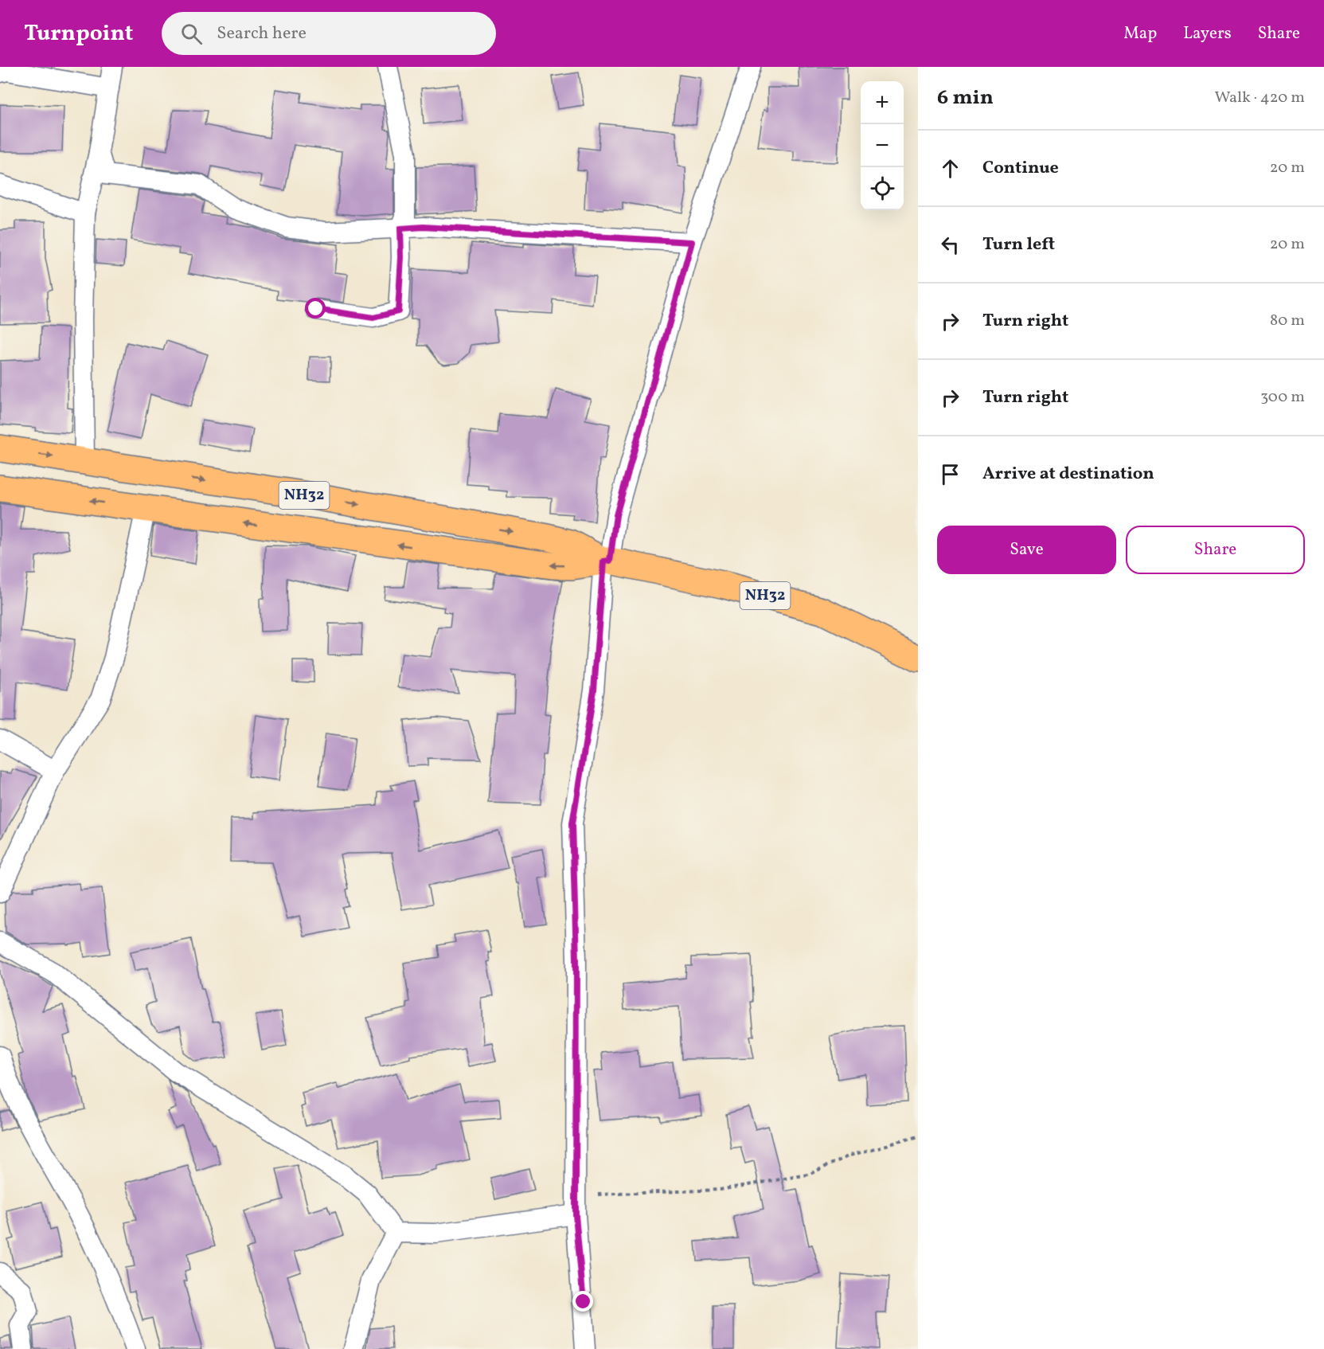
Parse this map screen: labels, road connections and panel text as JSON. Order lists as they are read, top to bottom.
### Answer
{
  "streets": {
    "main road": ["NH32"]
  },
  "page": {
    "header": "Turnpoint",
    "search": "Search here",
    "nav": ["Map", "Layers", "Share"],
    "heading": ["6 min", "Walk · 420 m"],
    "map_buttons": ["+", "−"],
    "list": [
      ["Continue", "20 m"],
      ["Turn left", "20 m"],
      ["Turn right", "80 m"],
      ["Turn right", "300 m"],
      "Arrive at destination"
    ],
    "buttons": ["Save", "Share"]
  }
}
